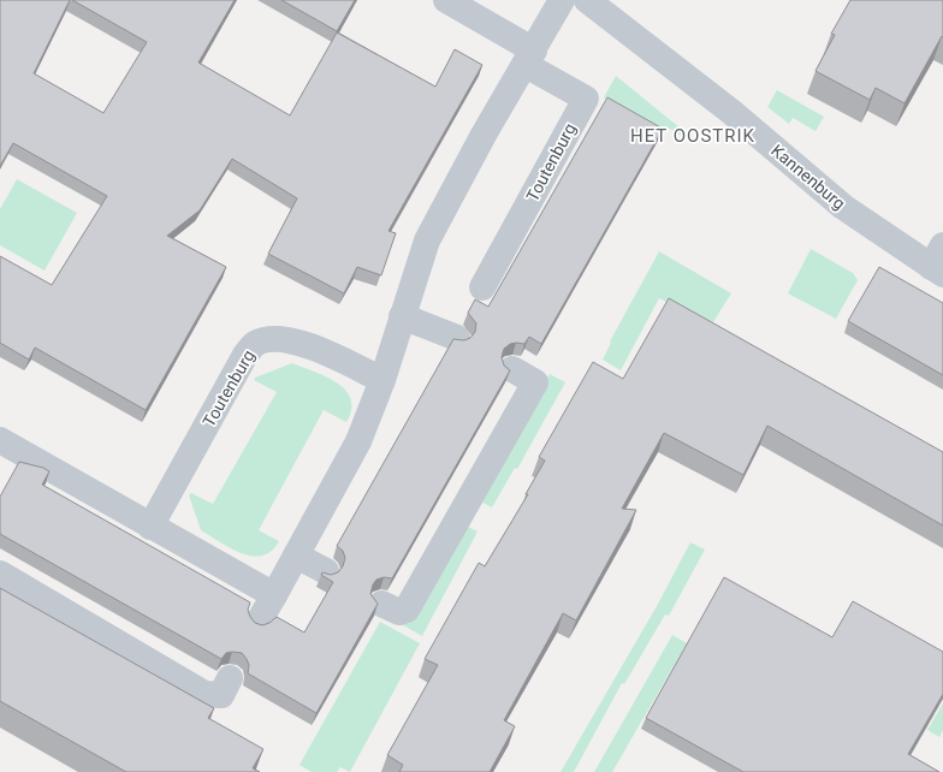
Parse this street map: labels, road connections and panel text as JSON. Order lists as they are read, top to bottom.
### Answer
{
  "streets": {
    "street": ["Toutenburg", "Kannenburg"]
  },
  "districts": ["HET OOSTRIK"]
}
